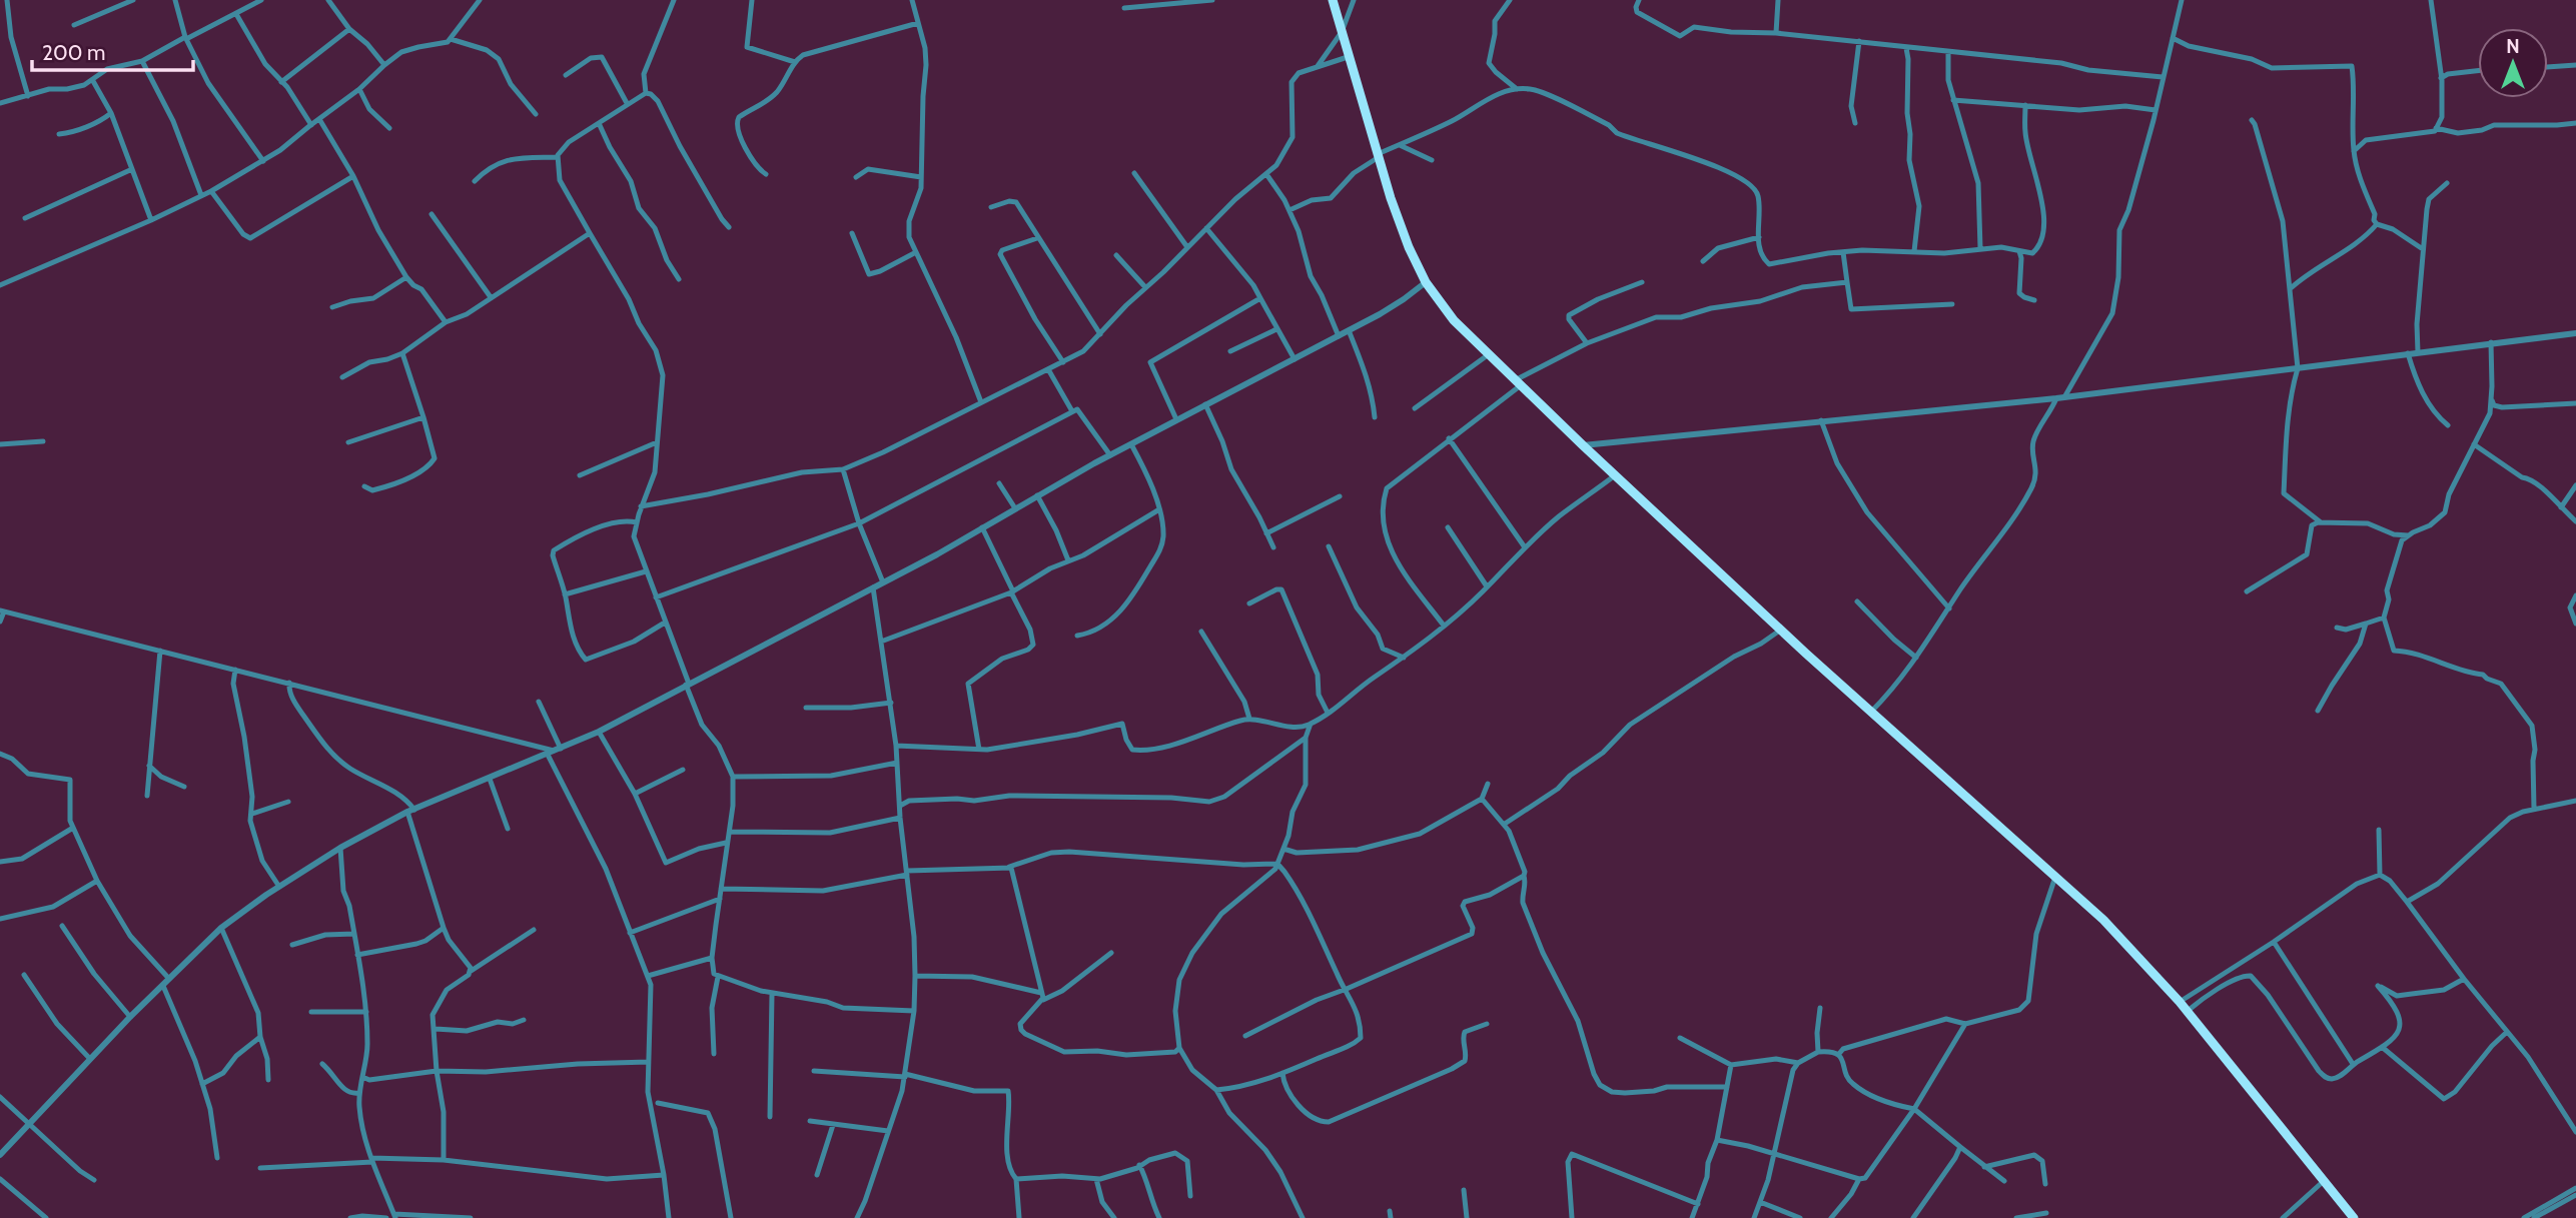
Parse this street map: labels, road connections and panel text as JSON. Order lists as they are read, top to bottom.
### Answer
{
  "scale_bar": "200 m",
  "north": "top"
}
